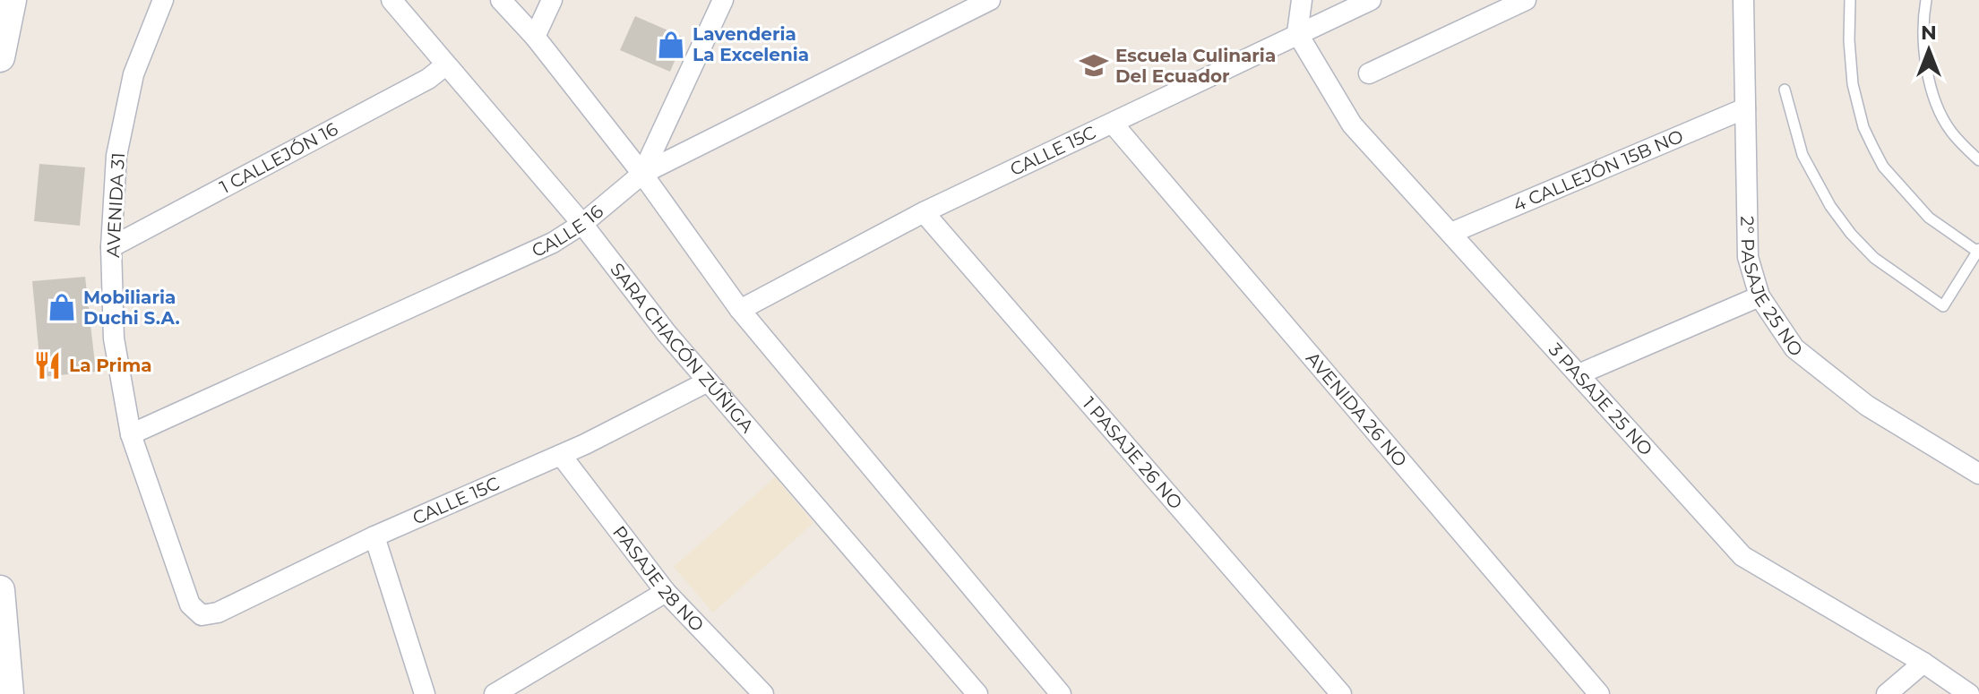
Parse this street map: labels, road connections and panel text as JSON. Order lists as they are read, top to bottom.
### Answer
{
  "streets": {
    "street": [
      "CALLE 15C",
      "1 CALLEJÓN 16",
      "4 CALLEJÓN 15B NO",
      "AVENIDA 31",
      "CALLE 16",
      "2° PASAJE 25 NO",
      "SARA CHACÓN ZÚÑIGA",
      "3 PASAJE 25 NO",
      "AVENIDA 26 NO",
      "1 PASAJE 26 NO",
      "PASAJE 28 NO"
    ]
  },
  "crossings": [
    ["CALLE 15C", "AVENIDA 31"],
    ["CALLE 15C", "SARA CHACÓN ZÚÑIGA"],
    ["CALLE 15C", "3 PASAJE 25 NO"],
    ["CALLE 15C", "AVENIDA 26 NO"],
    ["CALLE 15C", "1 PASAJE 26 NO"],
    ["CALLE 15C", "PASAJE 28 NO"],
    ["1 CALLEJÓN 16", "AVENIDA 31"],
    ["1 CALLEJÓN 16", "SARA CHACÓN ZÚÑIGA"],
    ["4 CALLEJÓN 15B NO", "2° PASAJE 25 NO"],
    ["4 CALLEJÓN 15B NO", "3 PASAJE 25 NO"],
    ["AVENIDA 31", "CALLE 16"],
    ["CALLE 16", "SARA CHACÓN ZÚÑIGA"]
  ],
  "places": {
    "shop": ["Lavenderia La Excelenia", "Mobiliaria Duchi S.A."],
    "school or university": ["Escuela Culinaria Del Ecuador"],
    "restaurant": ["La Prima"]
  },
  "north": "top"
}
